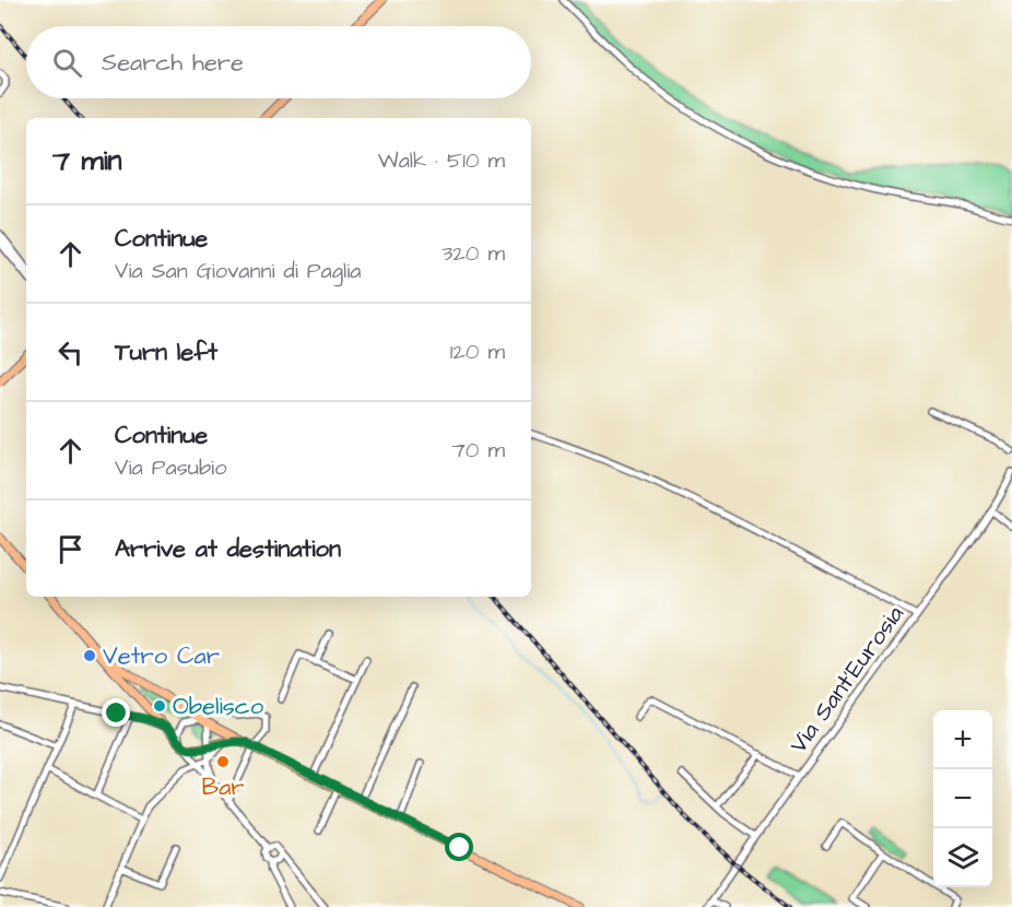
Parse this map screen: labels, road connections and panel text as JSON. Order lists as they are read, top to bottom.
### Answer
{
  "streets": {
    "street": ["Via Sant'Eurosia"]
  },
  "places": ["Vetro Car", "Obelisco", "Bar"],
  "page": {
    "search": "Search here",
    "heading": ["7 min", "Walk · 510 m"],
    "list": [
      ["Continue", "Via San Giovanni di Paglia", "320 m"],
      ["Turn left", "120 m"],
      ["Continue", "Via Pasubio", "70 m"],
      "Arrive at destination"
    ],
    "map_buttons": ["+", "−"]
  }
}
